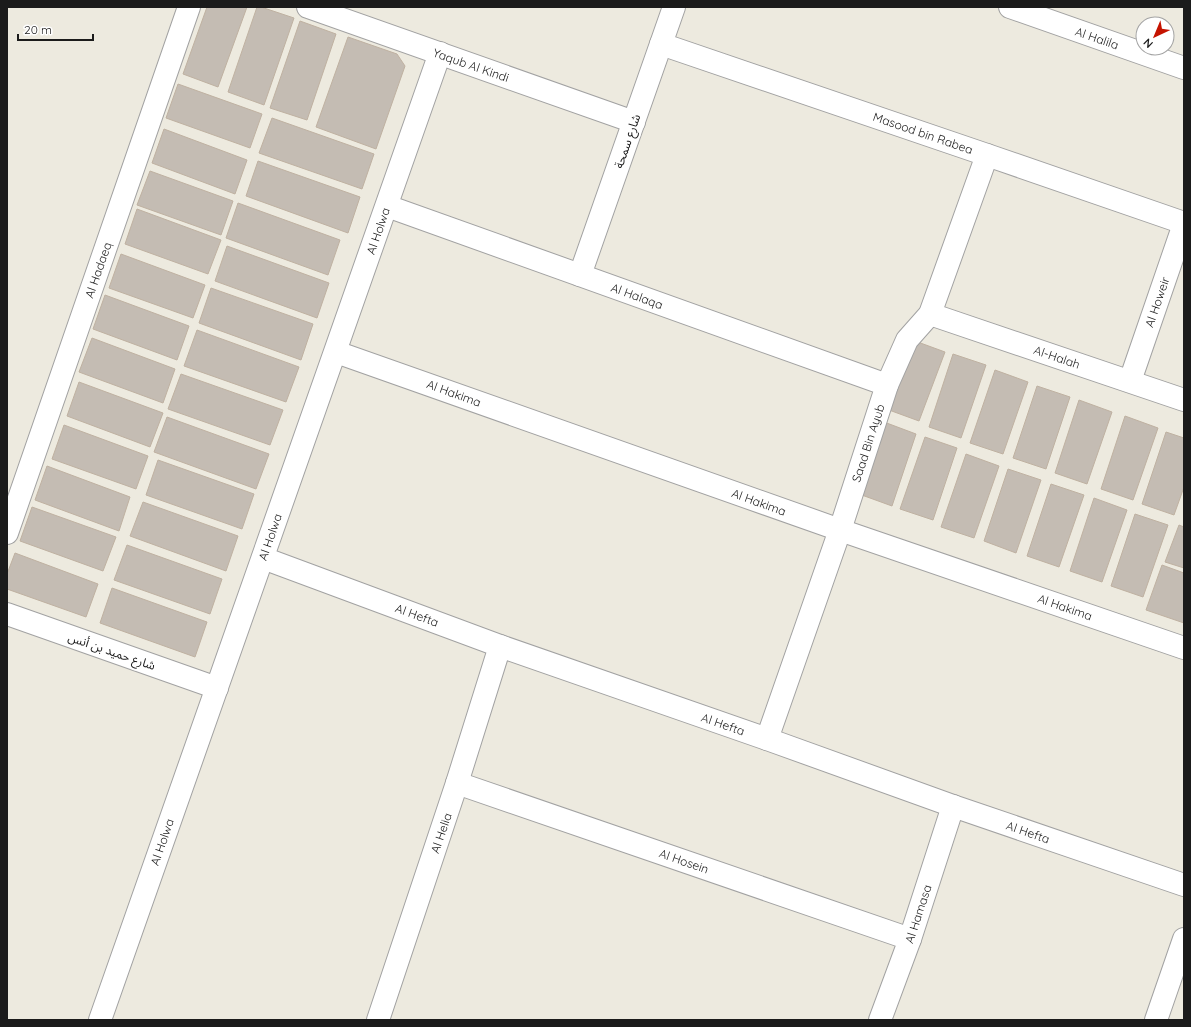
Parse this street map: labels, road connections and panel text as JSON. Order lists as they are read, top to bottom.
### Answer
{
  "streets": {
    "street": [
      "Al Halila",
      "Yaqub Al Kindi",
      "Masood bin Rabea",
      "شارع سمحة",
      "Al Holwa",
      "Al Hadaeq",
      "Al Halaqa",
      "Al Howeir",
      "Al-Halah",
      "Al Hakima",
      "Saad Bin Ayub",
      "Al Hefta",
      "شارع حميد بن أنس",
      "Al Helia",
      "Al Hosein",
      "Al Hamasa"
    ]
  },
  "crossings": [
    ["Yaqub Al Kindi", "شارع سمحة"],
    ["Yaqub Al Kindi", "Al Holwa"],
    ["Masood bin Rabea", "شارع سمحة"],
    ["Masood bin Rabea", "Al Howeir"],
    ["Masood bin Rabea", "Saad Bin Ayub"],
    ["شارع سمحة", "Al Halaqa"],
    ["Al Holwa", "Al Halaqa"],
    ["Al Holwa", "Al Hakima"],
    ["Al Holwa", "Al Hefta"],
    ["Al Holwa", "شارع حميد بن أنس"],
    ["Al Halaqa", "Saad Bin Ayub"],
    ["Al Howeir", "Al-Halah"],
    ["Al-Halah", "Saad Bin Ayub"],
    ["Al Hakima", "Saad Bin Ayub"],
    ["Saad Bin Ayub", "Al Hefta"],
    ["Al Hefta", "Al Helia"],
    ["Al Hefta", "Al Hamasa"],
    ["Al Helia", "Al Hosein"],
    ["Al Hosein", "Al Hamasa"]
  ],
  "scale_bar": "20 m",
  "north": "bottom left"
}
